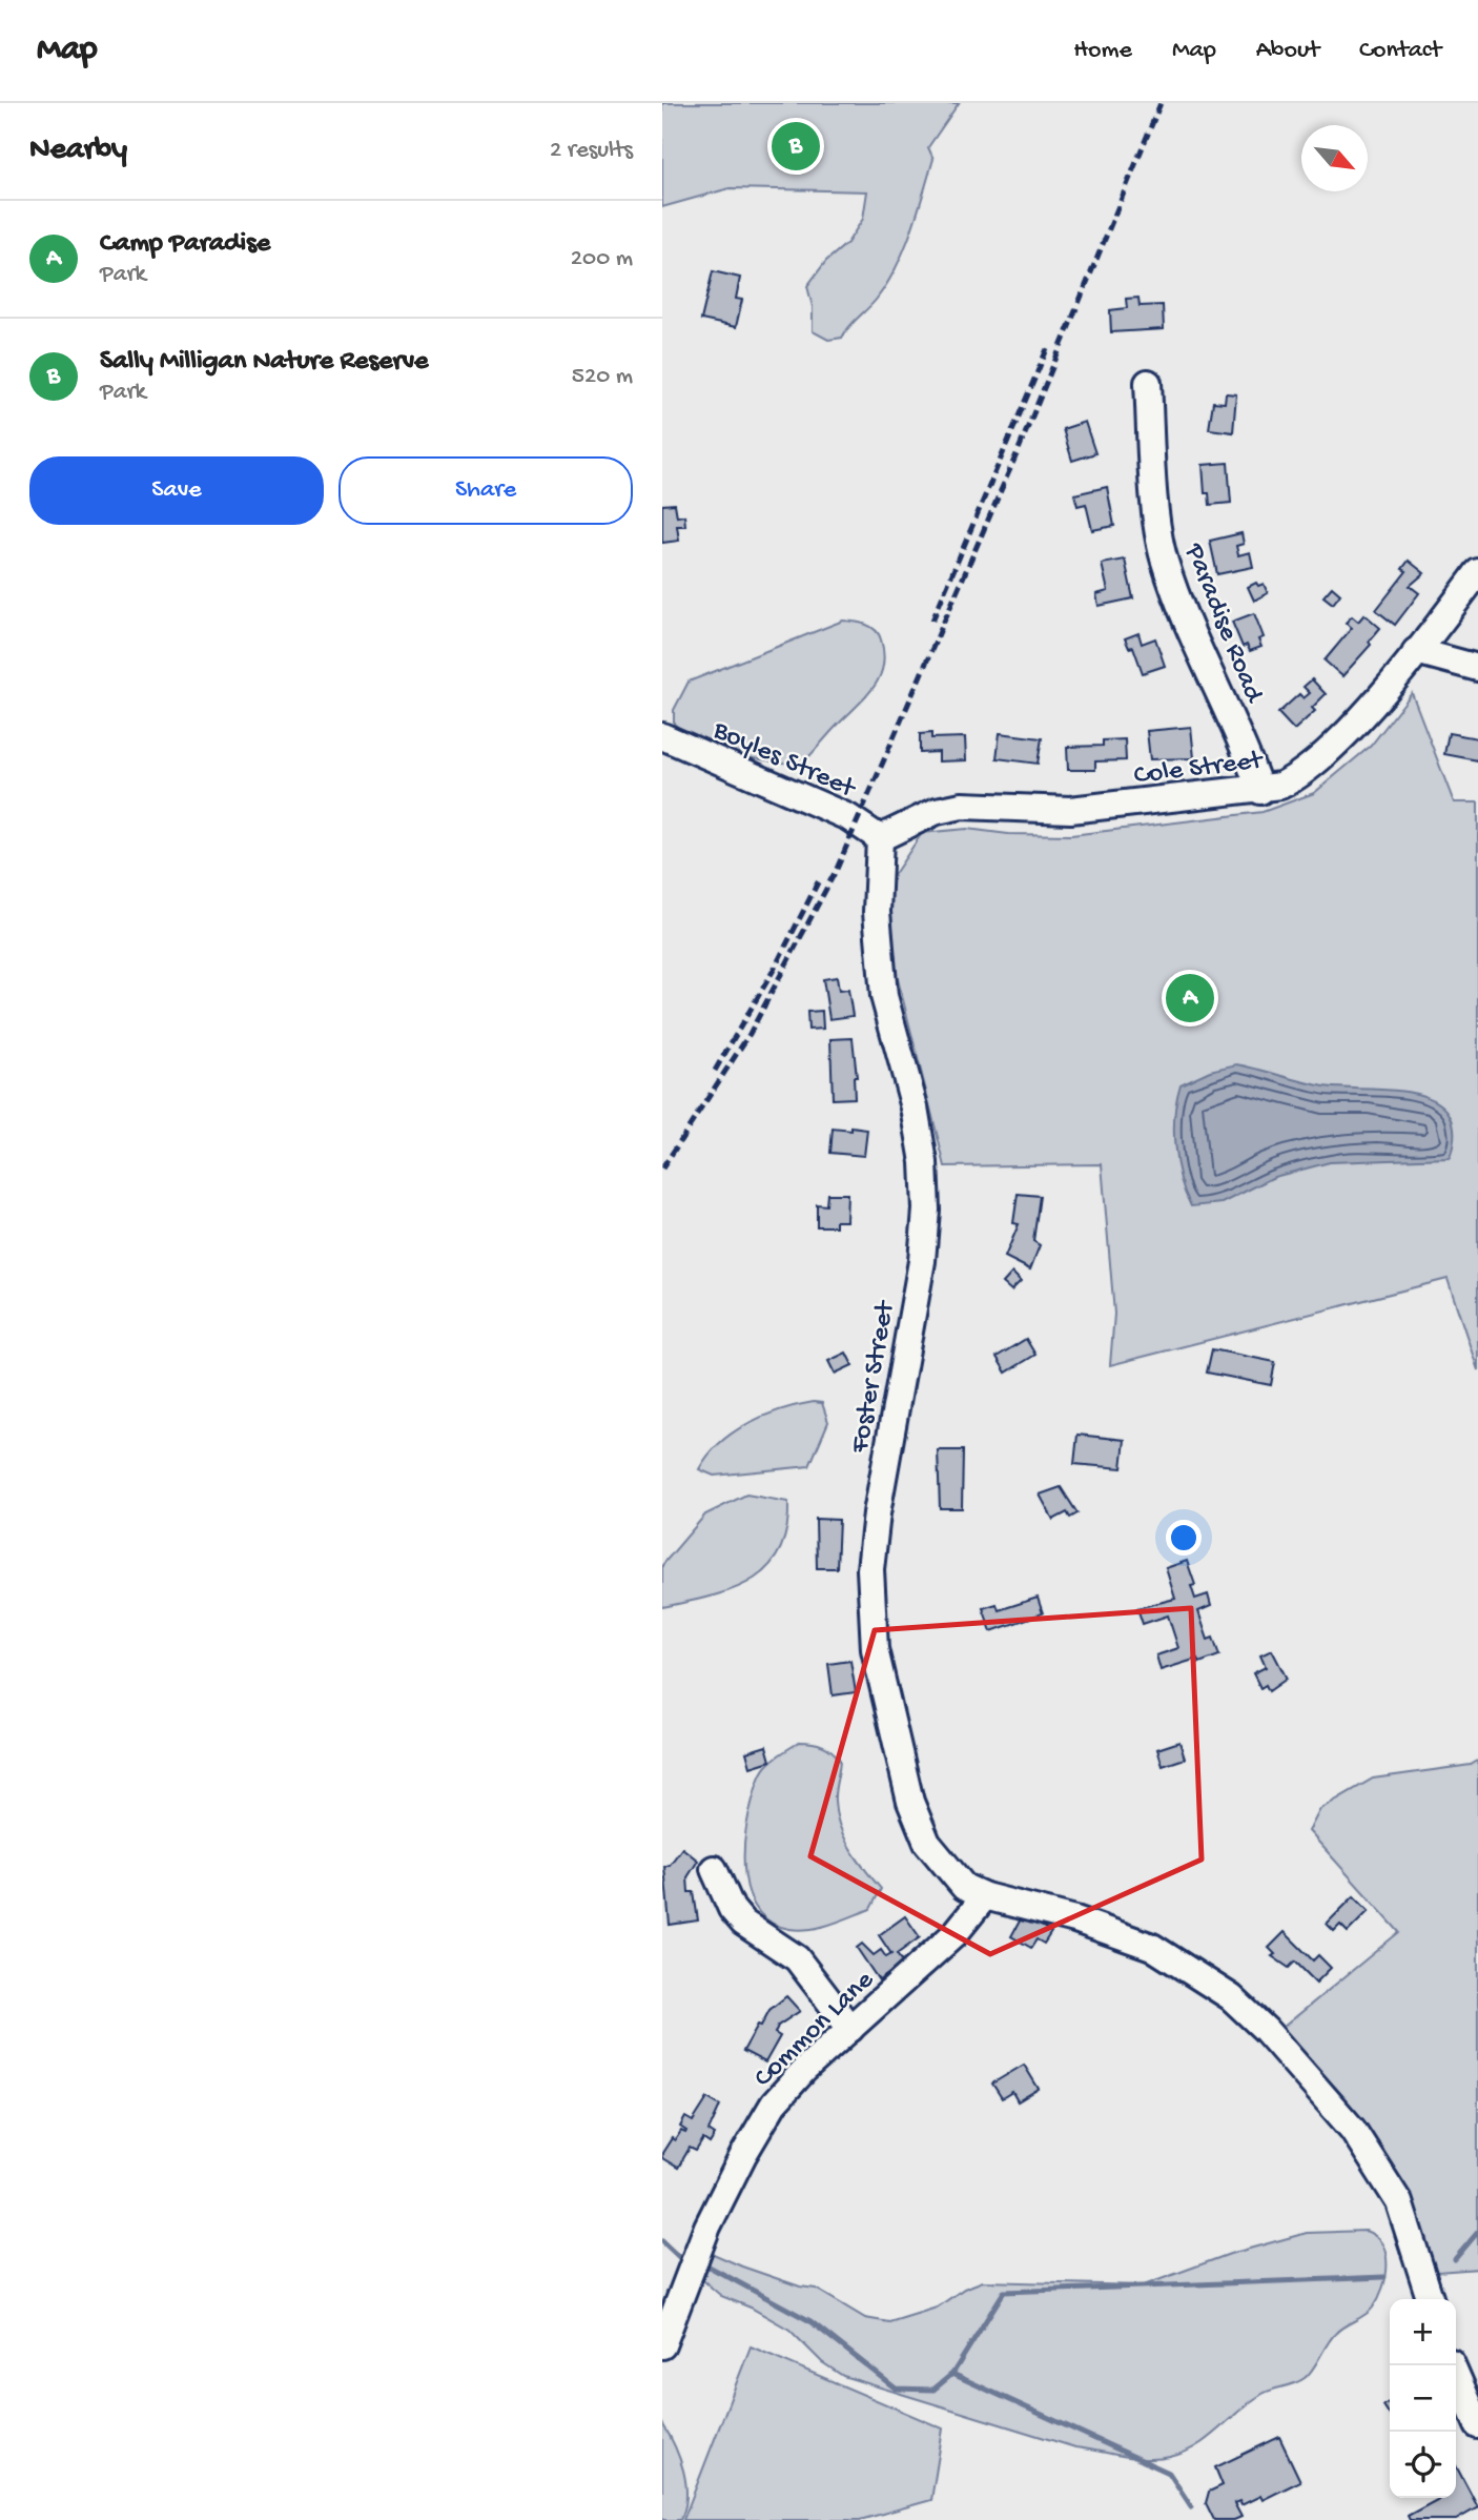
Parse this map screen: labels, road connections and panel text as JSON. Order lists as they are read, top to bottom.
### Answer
{
  "streets": {
    "street": [
      "Paradise Road",
      "Boyles Street",
      "Cole Street",
      "Foster Street",
      "Common Lane"
    ]
  },
  "crossings": [
    ["Paradise Road", "Cole Street"],
    ["Boyles Street", "Cole Street"],
    ["Boyles Street", "Foster Street"],
    ["Cole Street", "Foster Street"],
    ["Foster Street", "Common Lane"]
  ],
  "north": "bottom right",
  "page": {
    "header": "Map",
    "nav": [
      "Home",
      "Map",
      "About",
      "Contact"
    ],
    "heading": ["Nearby", "2 results"],
    "pins": ["B", "A"],
    "list": [
      {
        "mark": "A",
        "name": "Camp Paradise",
        "note": "Park",
        "value": "200 m"
      },
      {
        "mark": "B",
        "name": "Sally Milligan Nature Reserve",
        "note": "Park",
        "value": "520 m"
      }
    ],
    "buttons": ["Save", "Share"],
    "map_buttons": ["+", "−"]
  }
}
